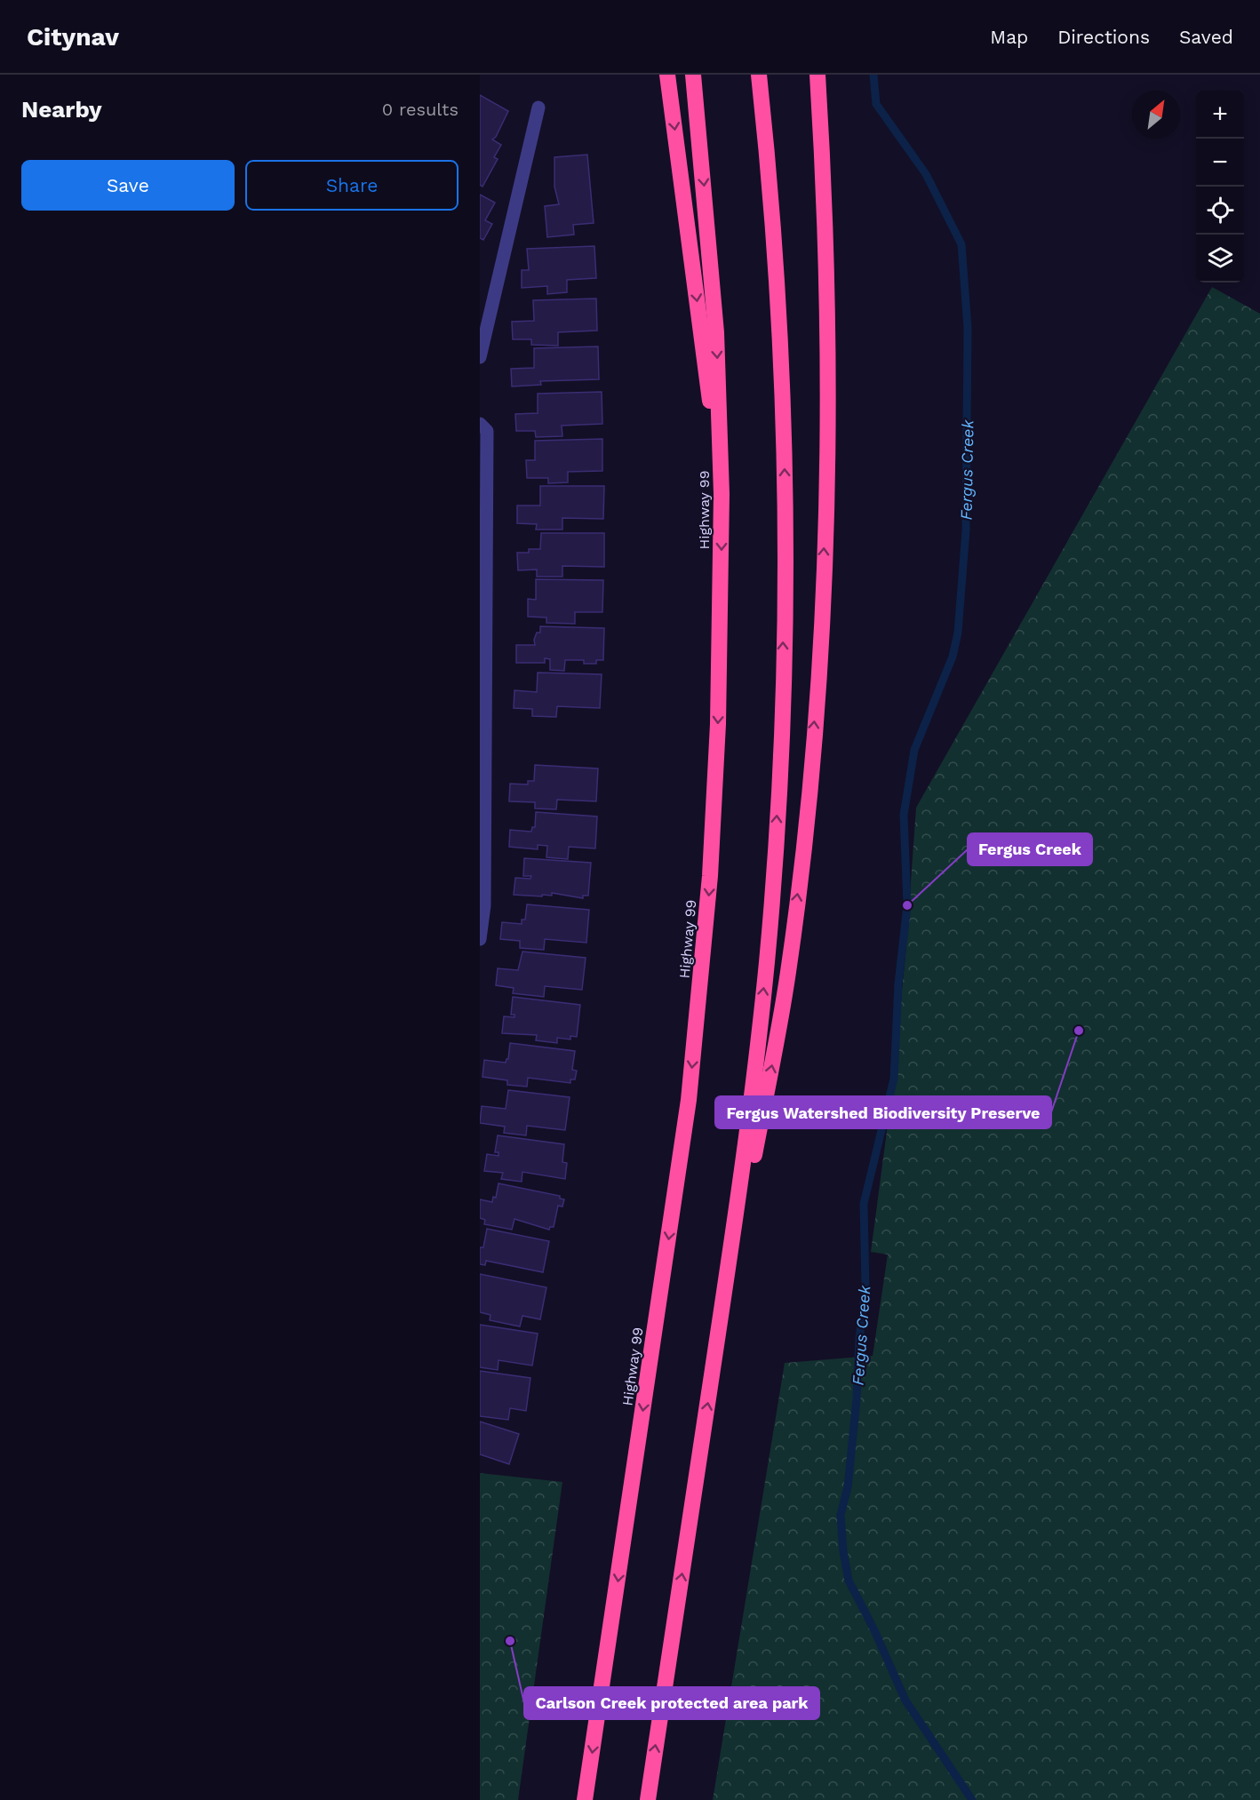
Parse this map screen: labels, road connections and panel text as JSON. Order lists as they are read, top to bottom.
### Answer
{
  "streets": {
    "highway": ["Highway 99"]
  },
  "water": ["Fergus Creek"],
  "places": ["Fergus Creek", "Fergus Watershed Biodiversity Preserve", "Carlson Creek protected area park"],
  "north": "top right",
  "page": {
    "header": "Citynav",
    "nav": ["Map", "Directions", "Saved"],
    "heading": ["Nearby", "0 results"],
    "map_buttons": ["+", "−"],
    "buttons": ["Save", "Share"]
  }
}
